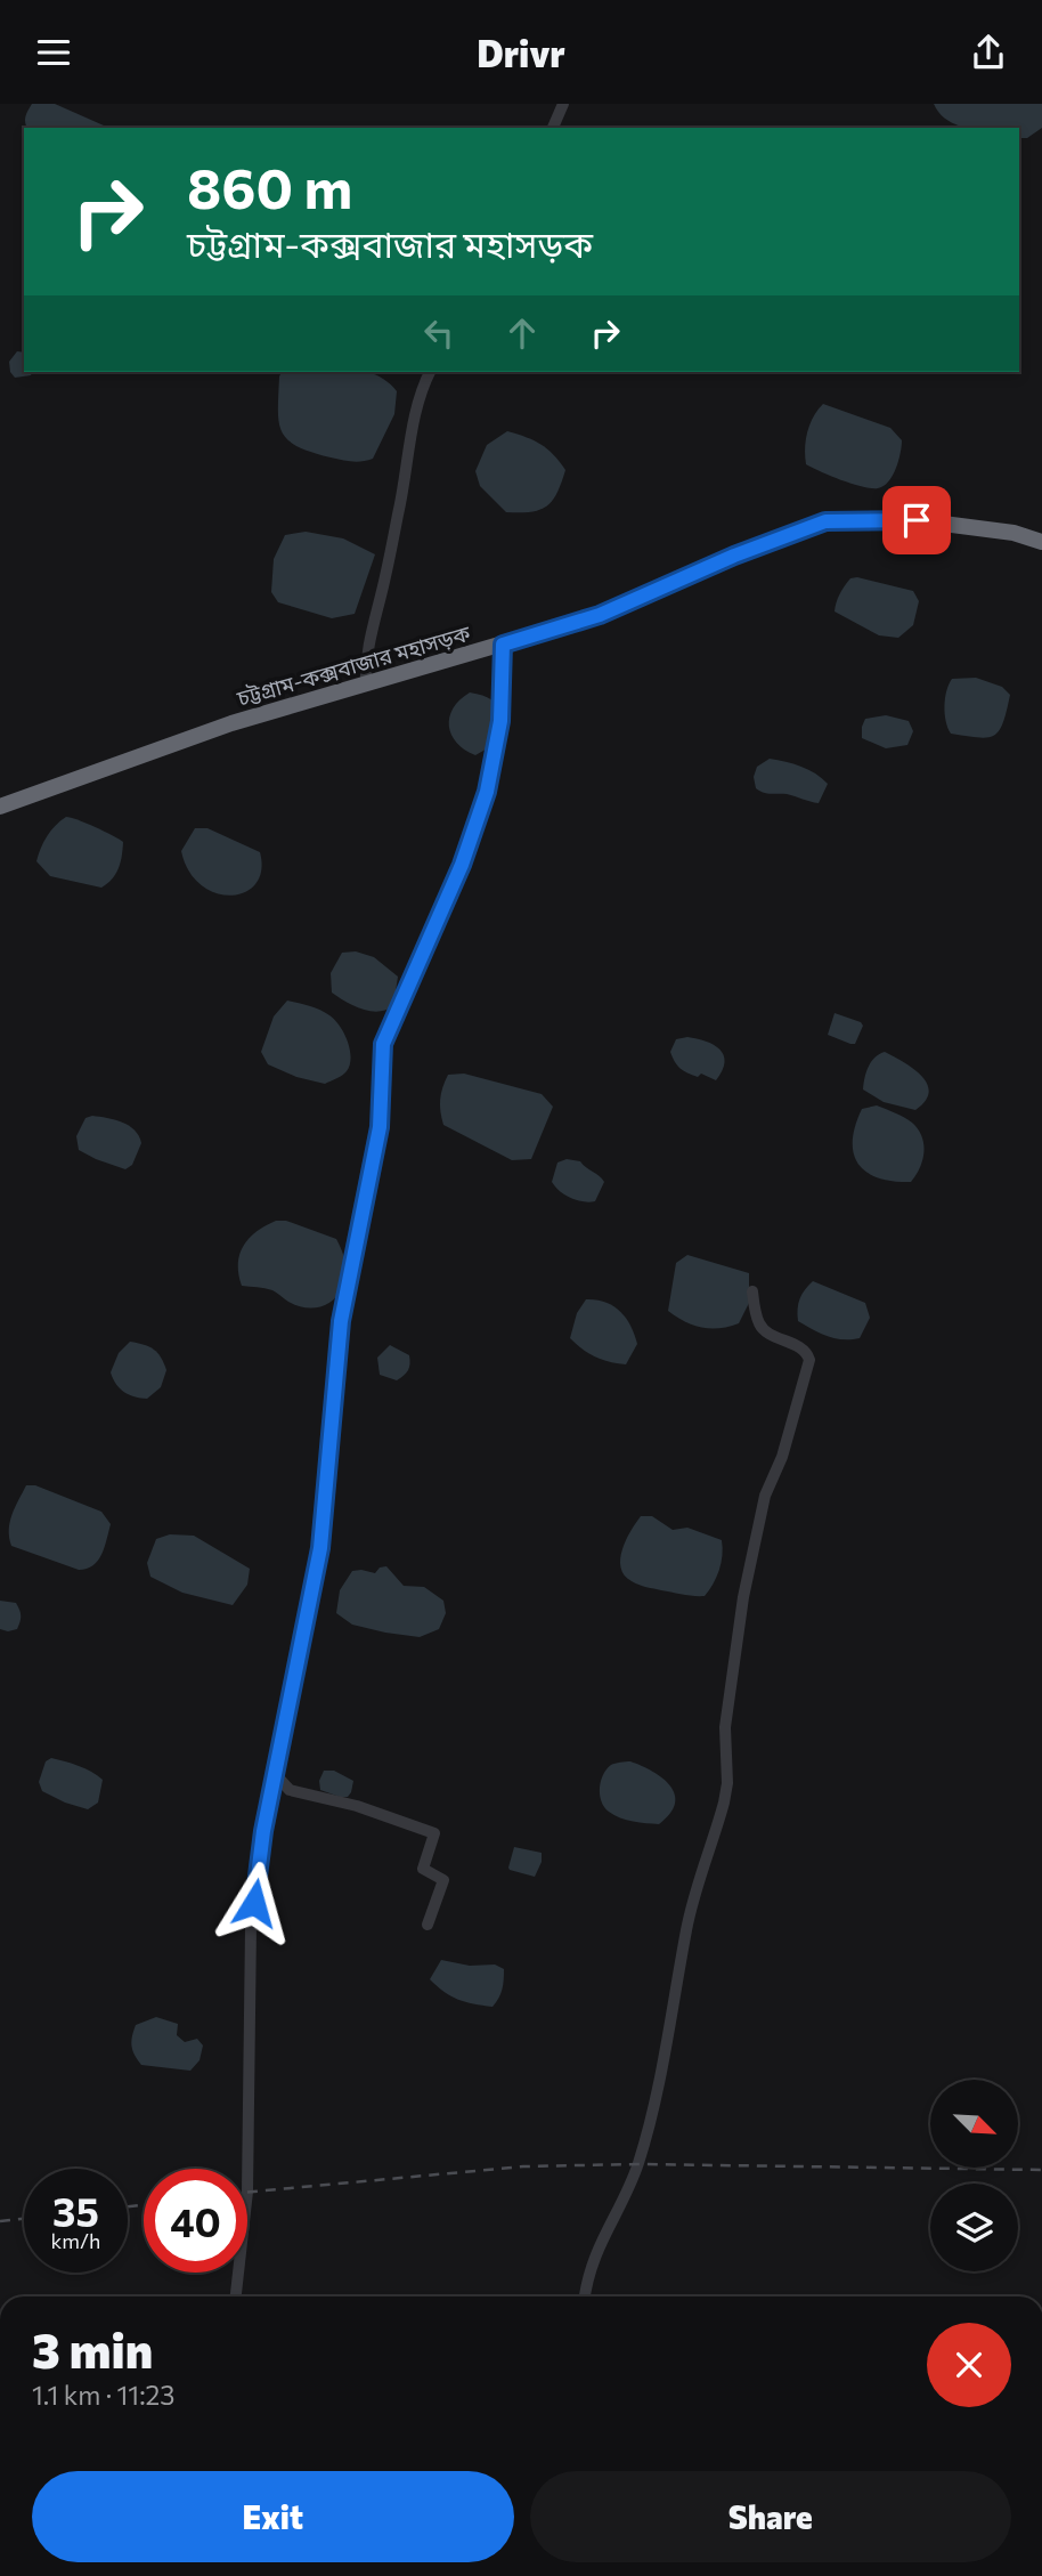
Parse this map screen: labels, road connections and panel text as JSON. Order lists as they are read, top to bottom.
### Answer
{
  "streets": {
    "highway": ["চট্টগ্রাম-কক্সবাজার মহাসড়ক"]
  },
  "north": "bottom right",
  "page": {
    "header": "Drivr",
    "turn": ["860 m", "চট্টগ্রাম-কক্সবাজার মহাসড়ক"],
    "speed": "35 km/h",
    "limit": "40",
    "heading": ["3 min", "1.1 km · 11:23"],
    "buttons": ["Exit", "Share"]
  }
}
